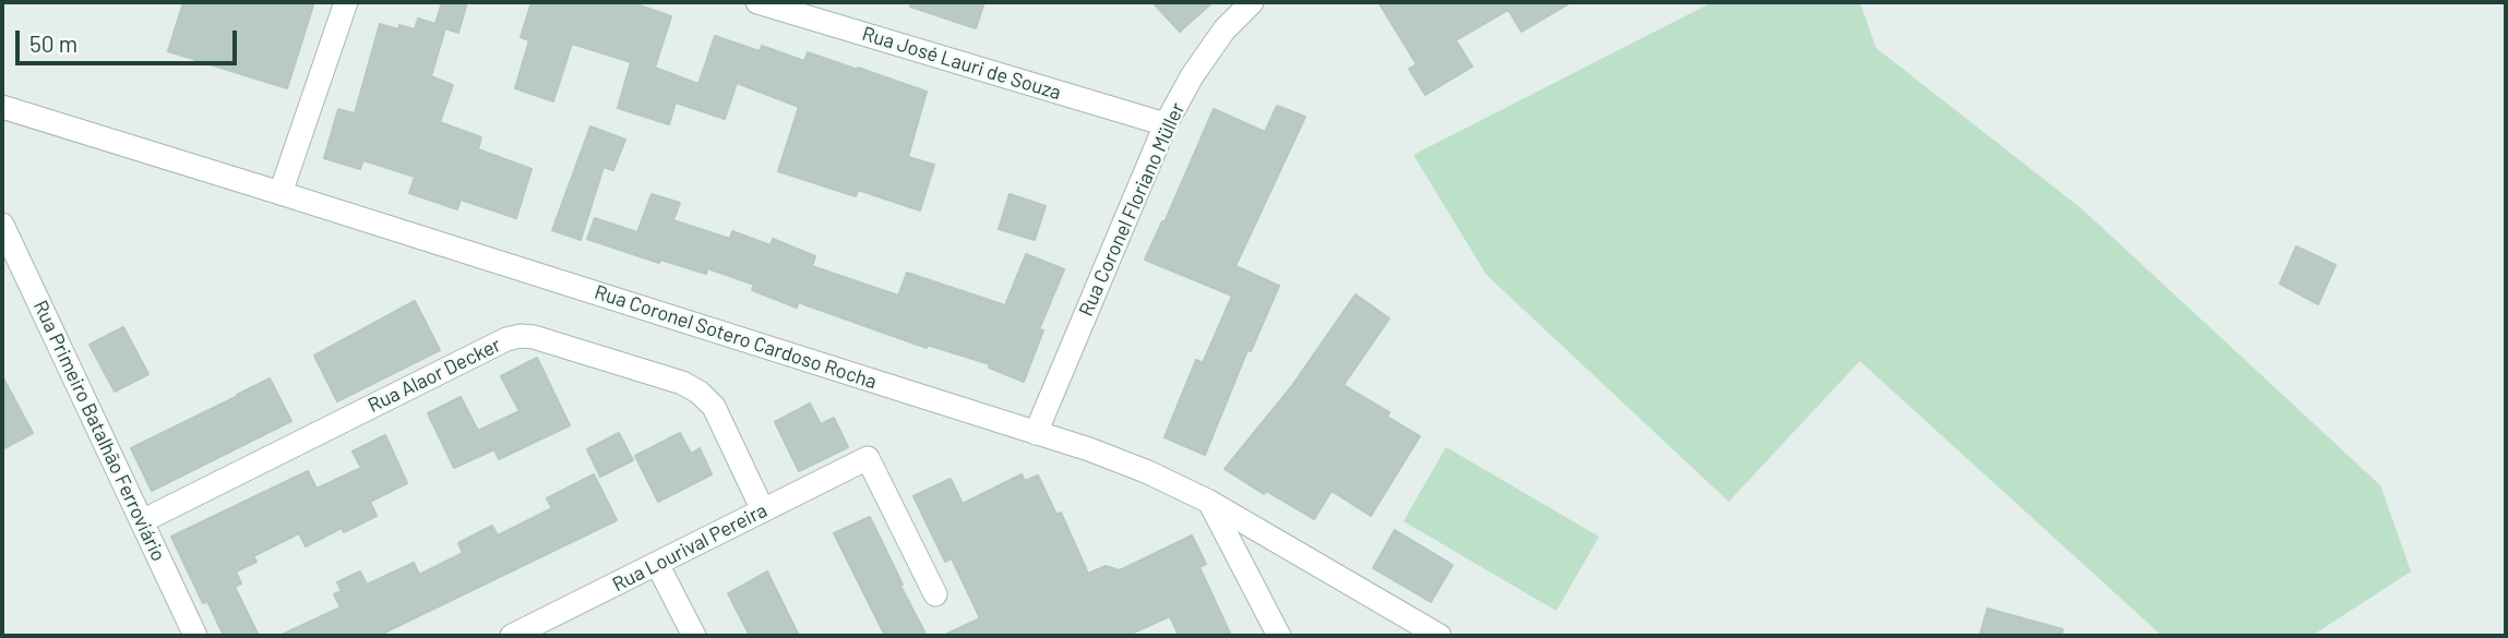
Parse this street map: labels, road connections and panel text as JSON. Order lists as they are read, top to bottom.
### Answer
{
  "streets": {
    "street": [
      "Rua José Lauri de Souza",
      "Rua Coronel Floriano Müller",
      "Rua Coronel Sotero Cardoso Rocha",
      "Rua Alaor Decker",
      "Rua Primeiro Batalhão Ferroviário",
      "Rua Lourival Pereira"
    ]
  },
  "crossings": [
    ["Rua José Lauri de Souza", "Rua Coronel Floriano Müller"],
    ["Rua Coronel Floriano Müller", "Rua Coronel Sotero Cardoso Rocha"],
    ["Rua Alaor Decker", "Rua Primeiro Batalhão Ferroviário"],
    ["Rua Alaor Decker", "Rua Lourival Pereira"]
  ],
  "scale_bar": "50 m"
}
